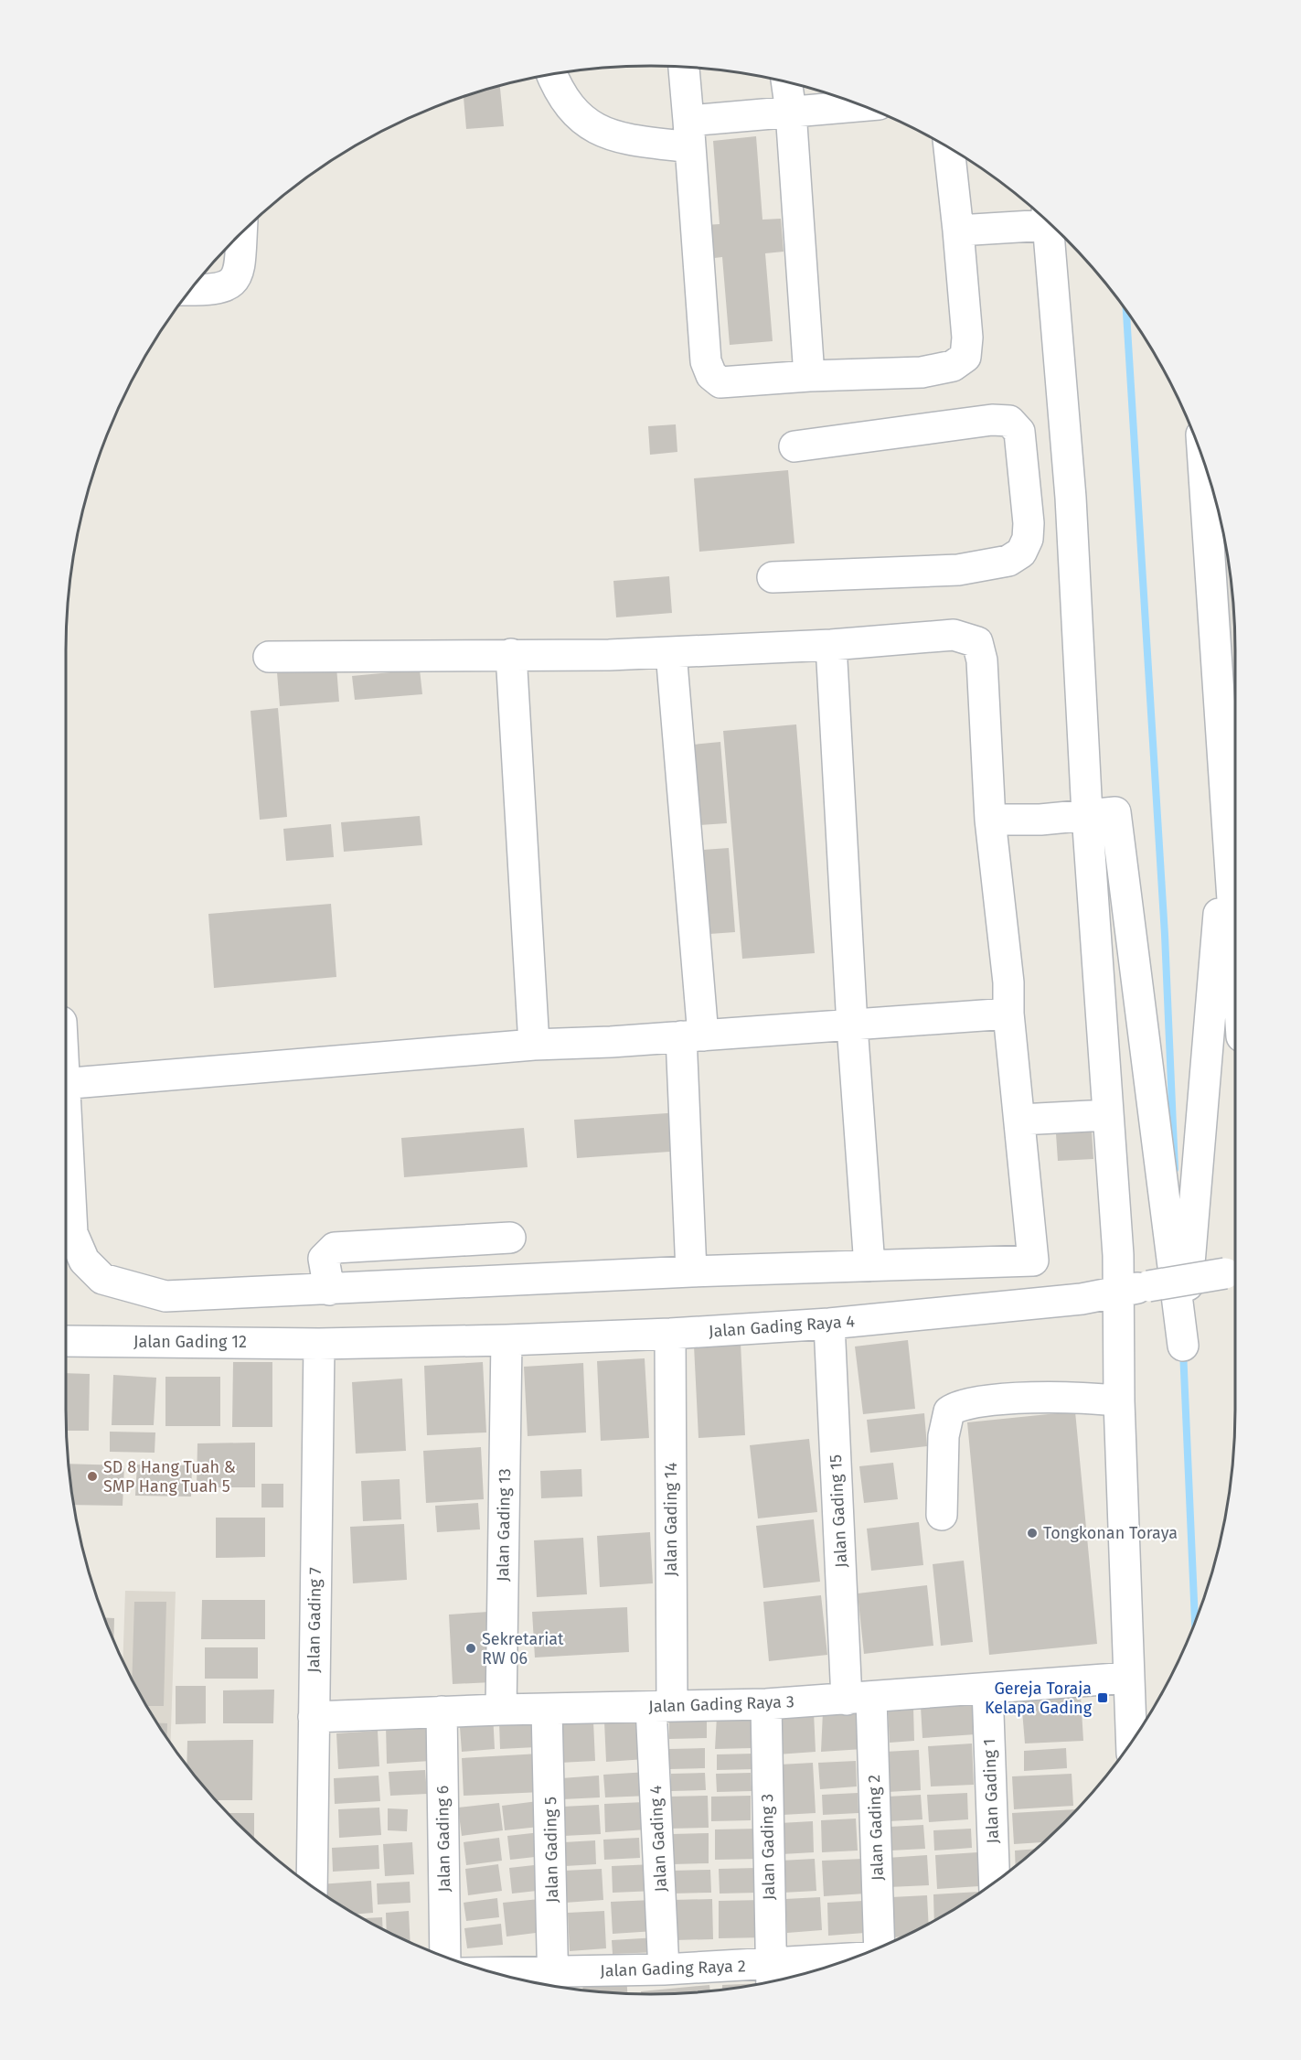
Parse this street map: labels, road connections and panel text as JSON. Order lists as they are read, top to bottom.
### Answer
{
  "streets": {
    "street": [
      "Jalan Gading Raya 4",
      "Jalan Gading 12",
      "Jalan Gading 15",
      "Jalan Gading 14",
      "Jalan Gading 13",
      "Jalan Gading 7",
      "Jalan Gading Raya 3",
      "Jalan Gading 1",
      "Jalan Gading 2",
      "Jalan Gading 6",
      "Jalan Gading 4",
      "Jalan Gading 3",
      "Jalan Gading 5",
      "Jalan Gading Raya 2"
    ]
  },
  "crossings": [
    ["Jalan Gading Raya 4", "Jalan Gading 12"],
    ["Jalan Gading Raya 4", "Jalan Gading 15"],
    ["Jalan Gading Raya 4", "Jalan Gading 14"],
    ["Jalan Gading Raya 4", "Jalan Gading 13"],
    ["Jalan Gading Raya 4", "Jalan Gading 7"],
    ["Jalan Gading 12", "Jalan Gading 7"],
    ["Jalan Gading 15", "Jalan Gading Raya 3"],
    ["Jalan Gading 15", "Jalan Gading 2"],
    ["Jalan Gading 14", "Jalan Gading Raya 3"],
    ["Jalan Gading 14", "Jalan Gading 4"],
    ["Jalan Gading 13", "Jalan Gading Raya 3"],
    ["Jalan Gading 7", "Jalan Gading Raya 3"],
    ["Jalan Gading Raya 3", "Jalan Gading 1"],
    ["Jalan Gading Raya 3", "Jalan Gading 2"],
    ["Jalan Gading Raya 3", "Jalan Gading 6"],
    ["Jalan Gading Raya 3", "Jalan Gading 4"],
    ["Jalan Gading Raya 3", "Jalan Gading 3"],
    ["Jalan Gading Raya 3", "Jalan Gading 5"],
    ["Jalan Gading 4", "Jalan Gading Raya 2"],
    ["Jalan Gading 3", "Jalan Gading Raya 2"],
    ["Jalan Gading 5", "Jalan Gading Raya 2"]
  ],
  "places": {
    "other": ["SD 8 Hang Tuah & SMP Hang Tuah 5", "Tongkonan Toraya", "Sekretariat RW 06"],
    "transit": ["Gereja Toraja Kelapa Gading"]
  }
}
